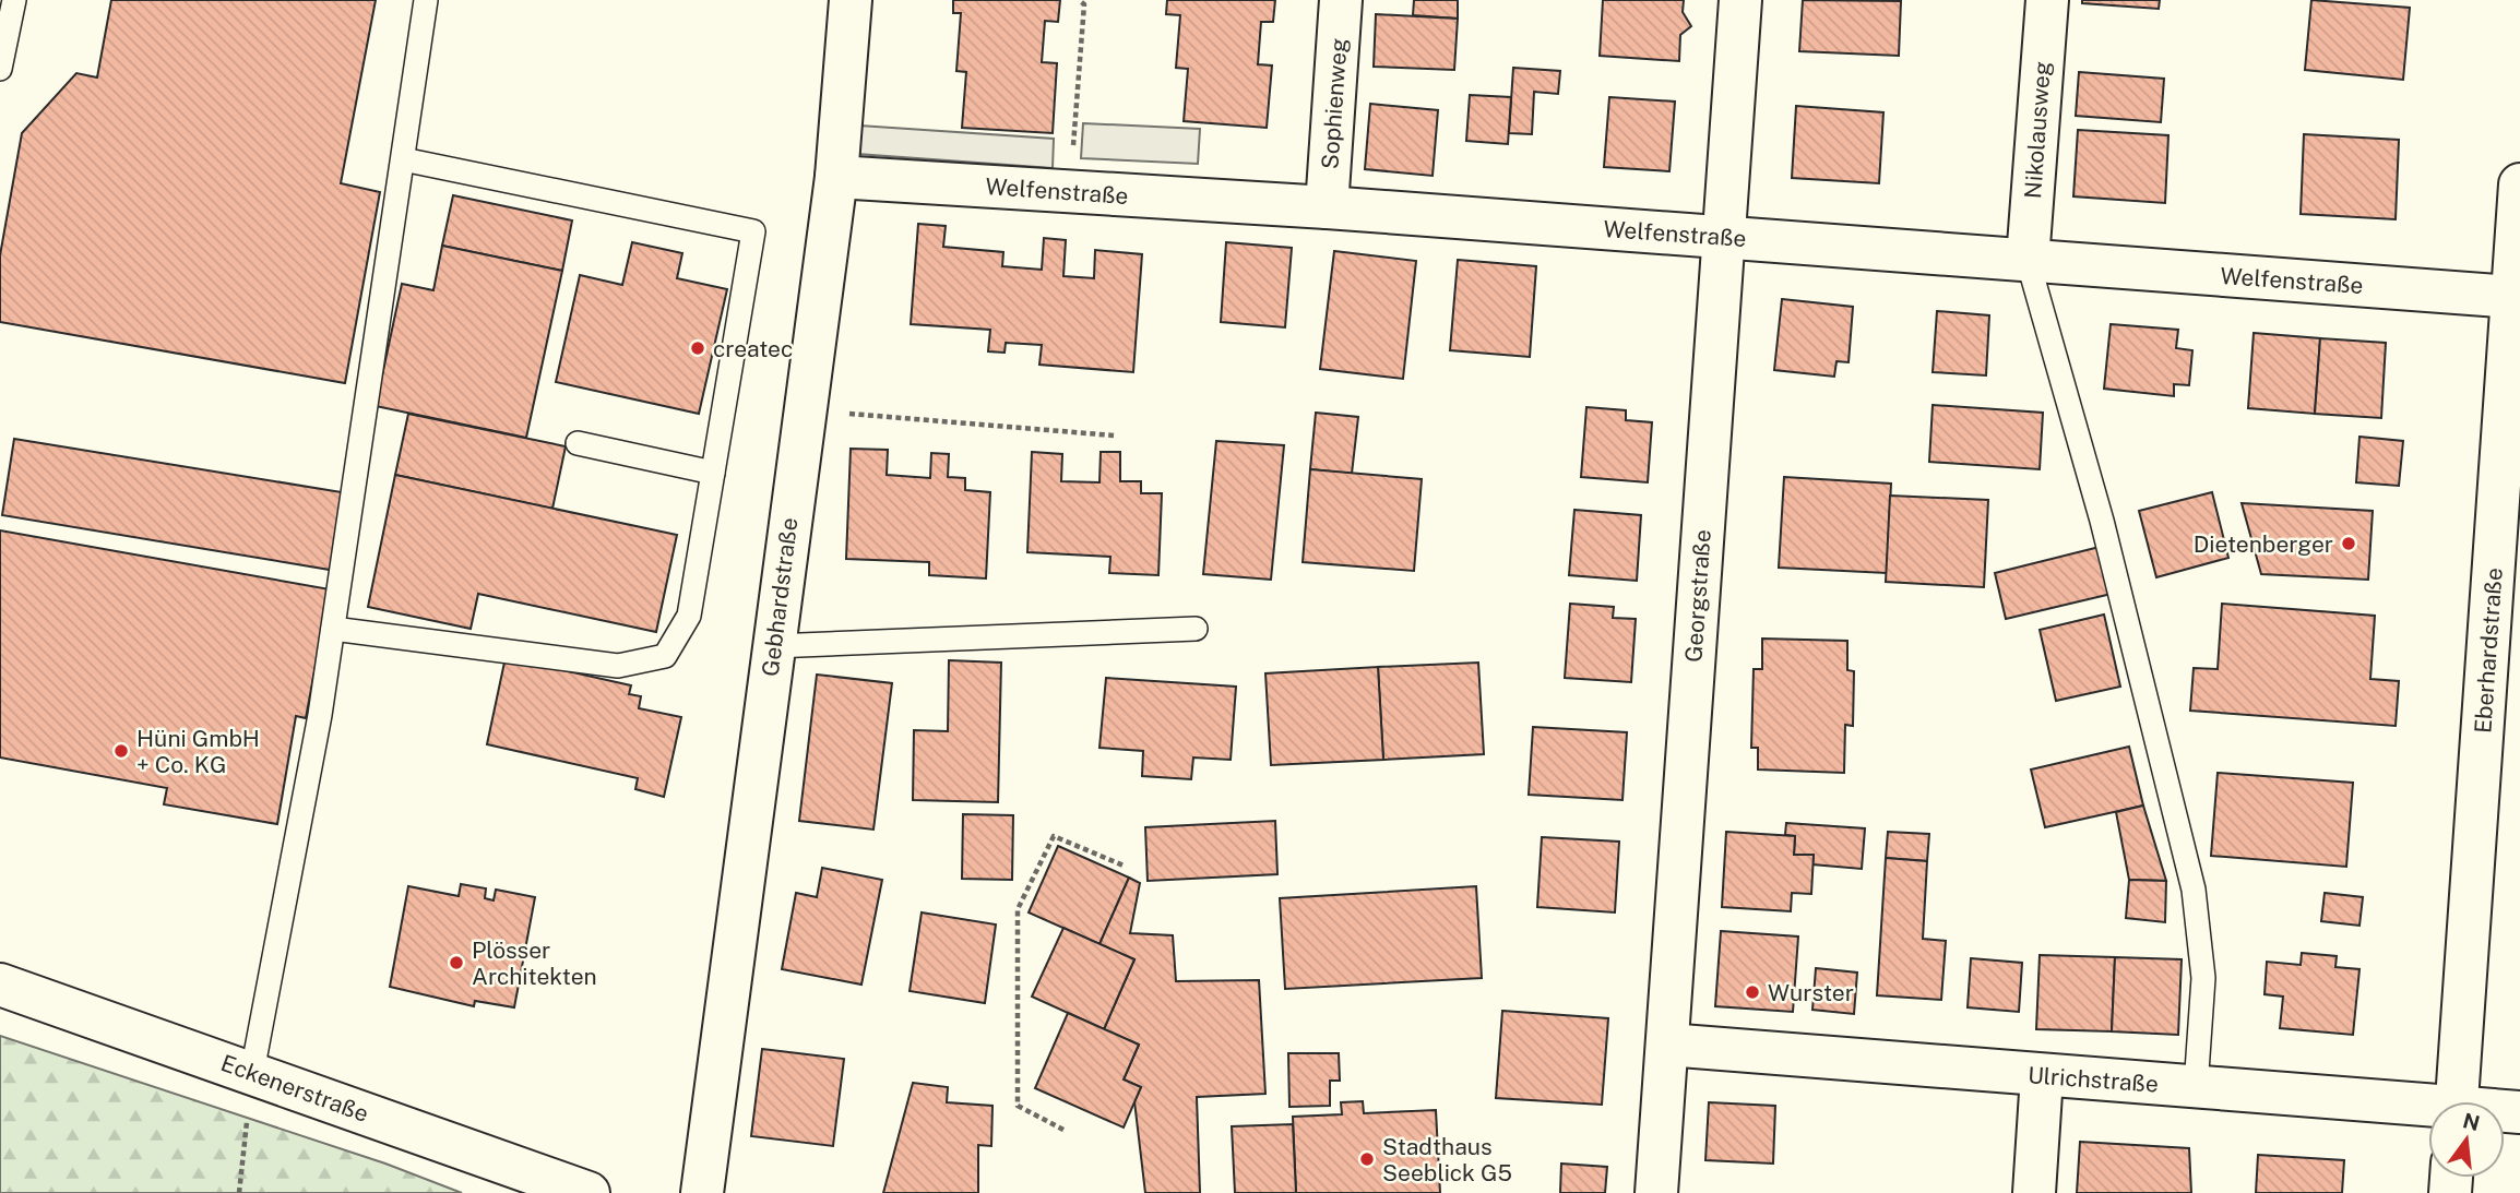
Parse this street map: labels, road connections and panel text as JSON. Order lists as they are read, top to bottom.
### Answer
{
  "streets": {
    "street": [
      "Sophienweg",
      "Nikolausweg",
      "Welfenstraße",
      "Georgstraße",
      "Gebhardstraße",
      "Eberhardstraße",
      "Ulrichstraße",
      "Eckenerstraße"
    ]
  },
  "crossings": [
    ["Sophienweg", "Welfenstraße"],
    ["Nikolausweg", "Welfenstraße"],
    ["Welfenstraße", "Georgstraße"],
    ["Welfenstraße", "Gebhardstraße"],
    ["Welfenstraße", "Eberhardstraße"],
    ["Georgstraße", "Ulrichstraße"]
  ],
  "places": [
    "createc",
    "Dietenberger",
    "Hüni GmbH + Co. KG",
    "Plösser Architekten",
    "Wurster",
    "Stadthaus Seeblick G5"
  ],
  "north": "top"
}
